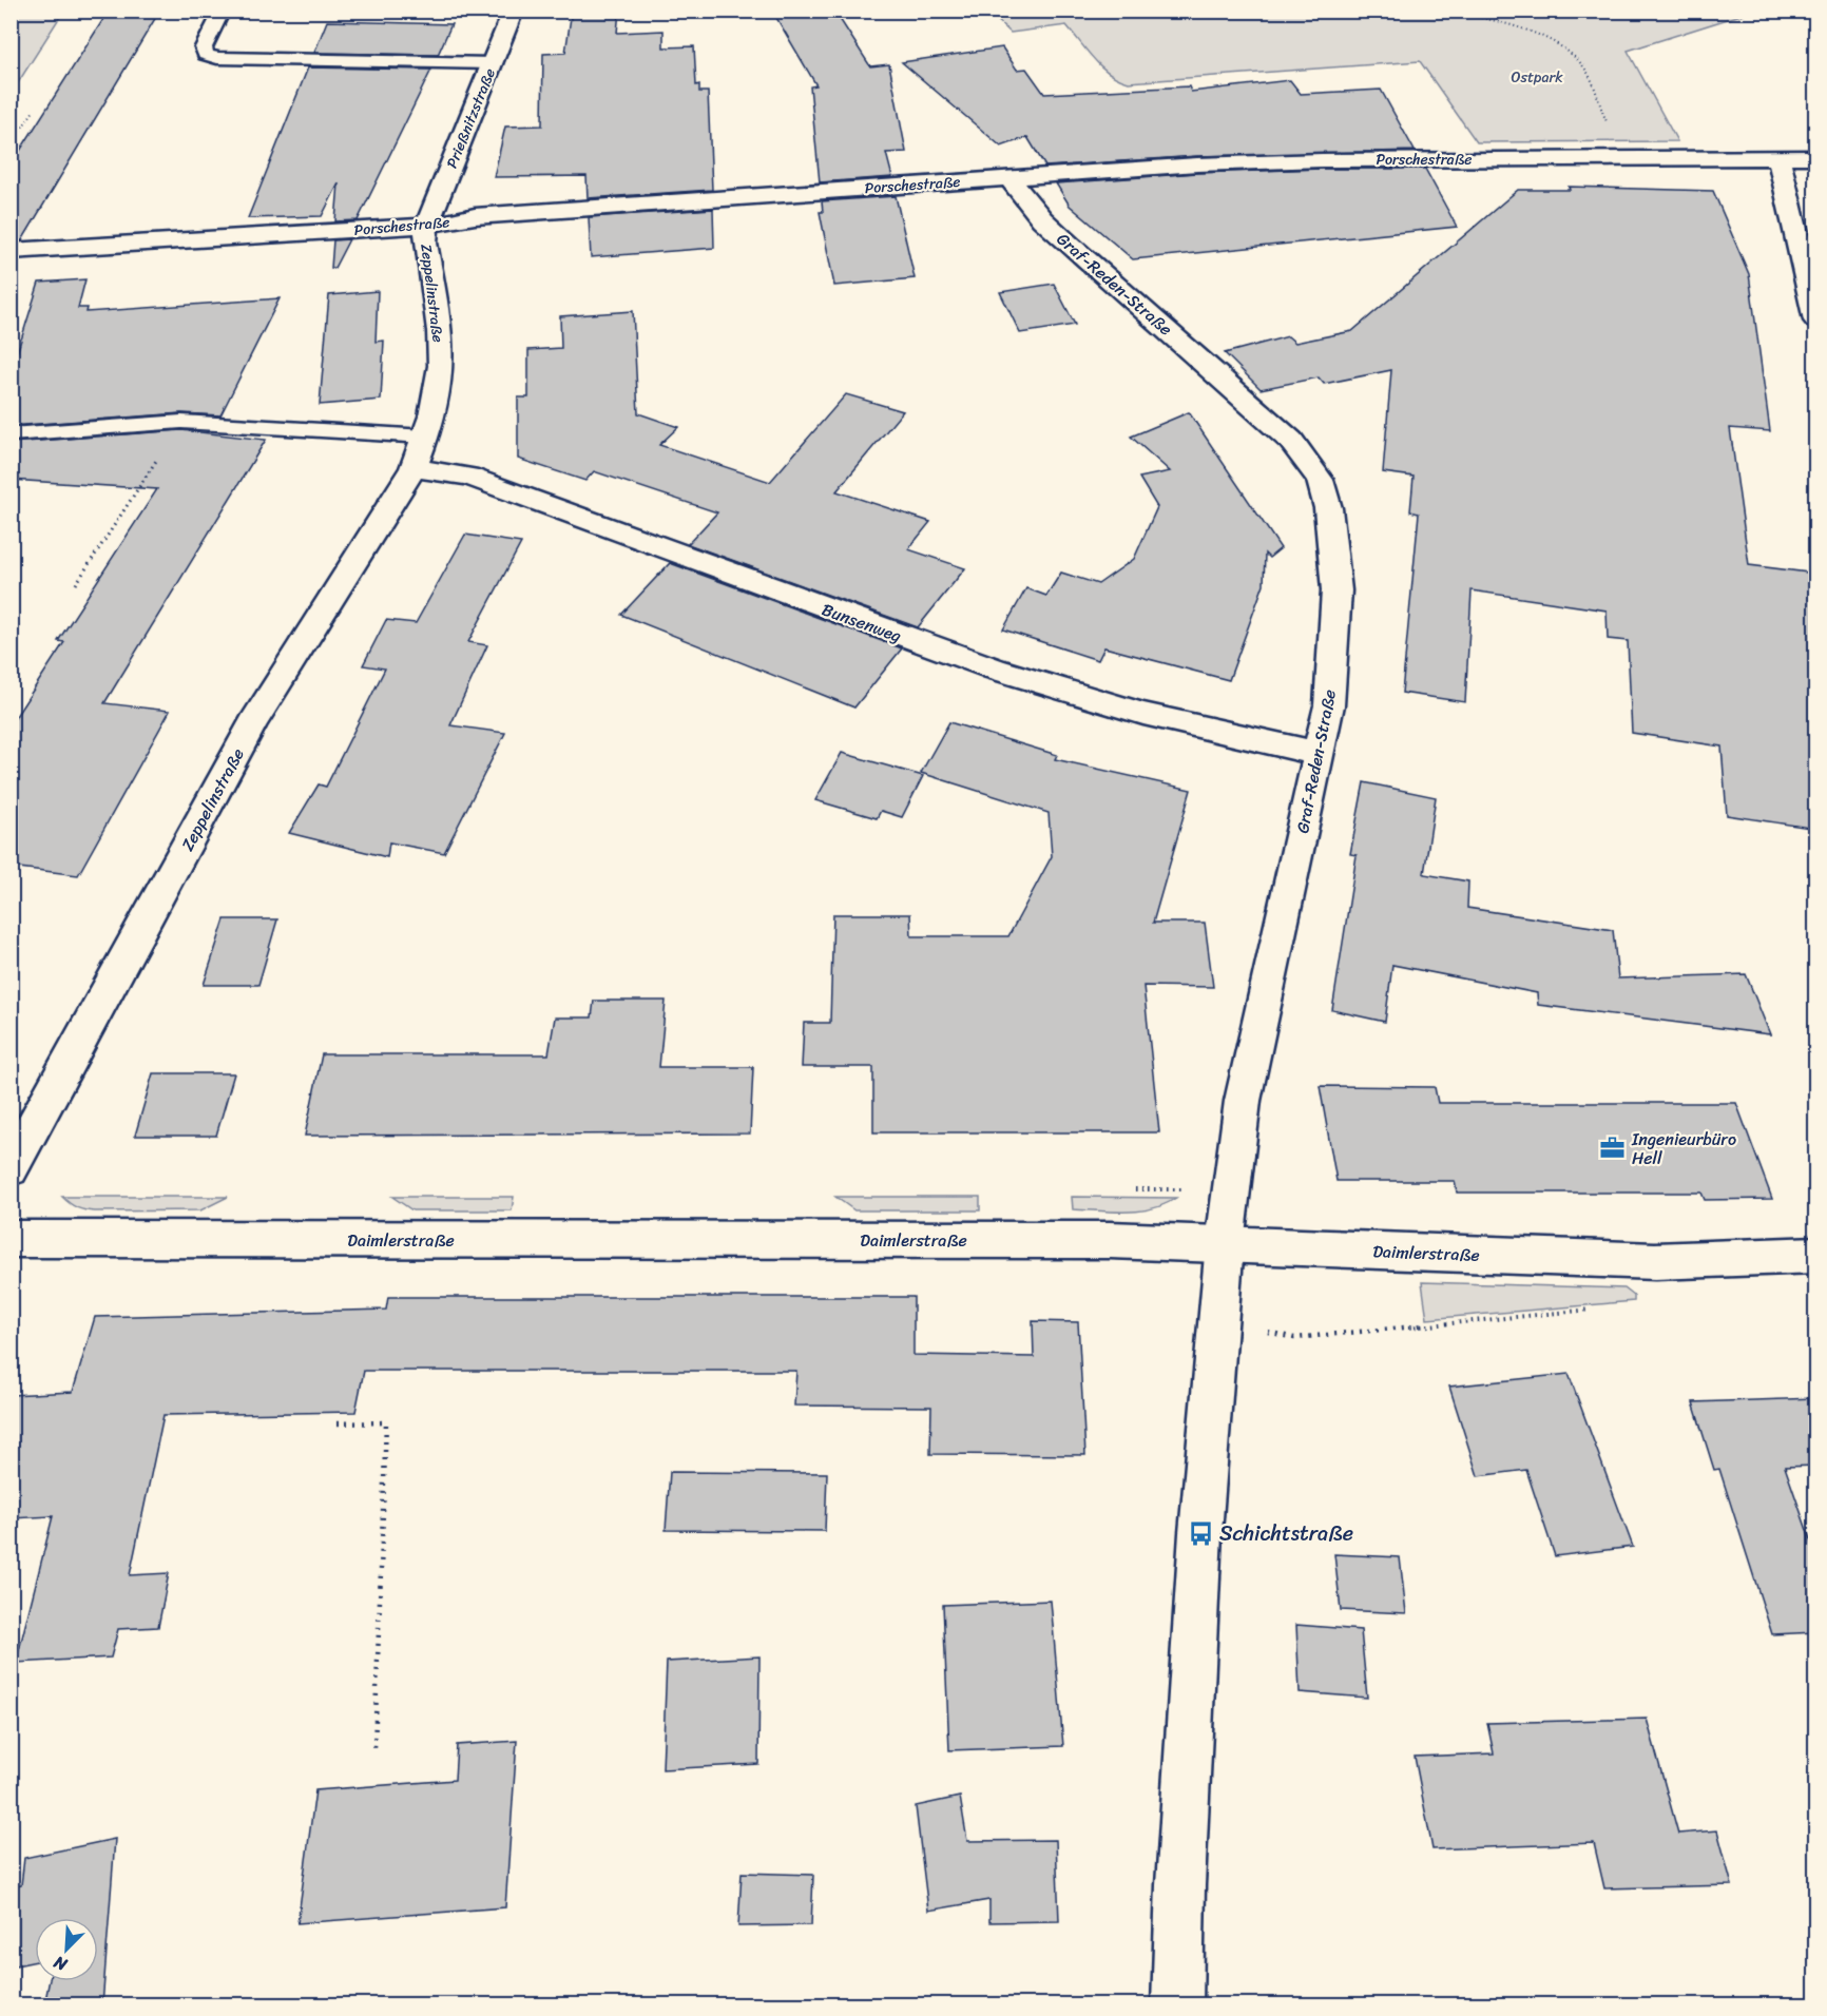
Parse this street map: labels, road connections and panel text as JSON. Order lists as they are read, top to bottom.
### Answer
{
  "streets": {
    "street": [
      "Prießnitzstraße",
      "Porschestraße",
      "Graf-Reden-Straße",
      "Zeppelinstraße",
      "Bunsenweg",
      "Daimlerstraße"
    ]
  },
  "crossings": [
    ["Prießnitzstraße", "Porschestraße"],
    ["Prießnitzstraße", "Zeppelinstraße"],
    ["Porschestraße", "Graf-Reden-Straße"],
    ["Porschestraße", "Zeppelinstraße"],
    ["Graf-Reden-Straße", "Bunsenweg"],
    ["Graf-Reden-Straße", "Daimlerstraße"],
    ["Zeppelinstraße", "Bunsenweg"]
  ],
  "parks": ["Ostpark"],
  "places": {
    "office": ["Ingenieurbüro Hell"],
    "bus stop": ["Schichtstraße"]
  },
  "north": "bottom left"
}
